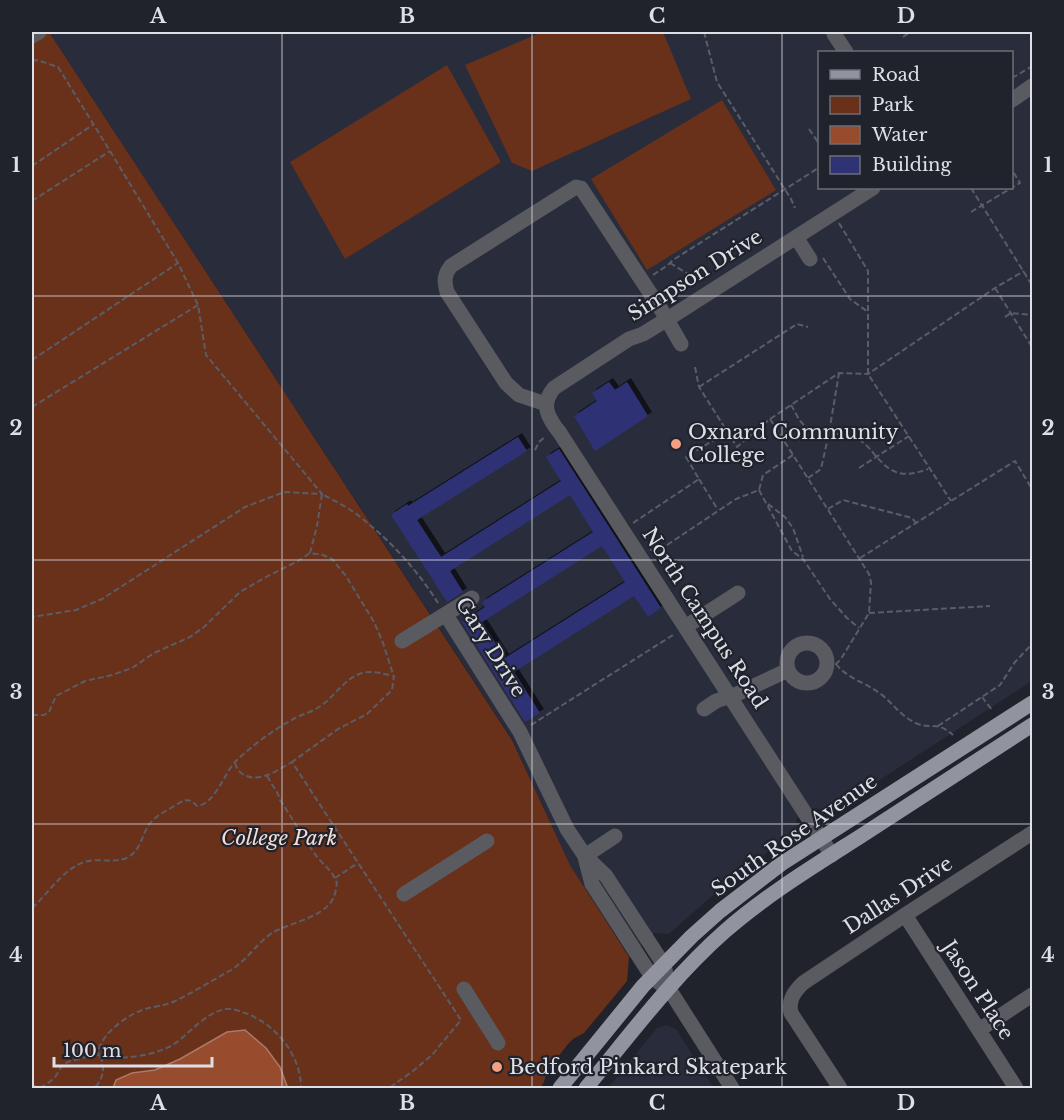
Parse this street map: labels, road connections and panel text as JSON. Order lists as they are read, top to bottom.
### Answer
{
  "streets": {
    "main road": ["South Rose Avenue"],
    "street": [
      "Simpson Drive",
      "North Campus Road",
      "Gary Drive",
      "Dallas Drive",
      "Jason Place"
    ]
  },
  "crossings": [
    ["Simpson Drive", "North Campus Road"],
    ["North Campus Road", "South Rose Avenue"],
    ["Gary Drive", "South Rose Avenue"],
    ["Dallas Drive", "Jason Place"]
  ],
  "parks": ["College Park"],
  "places": ["Oxnard Community College", "Bedford Pinkard Skatepark"],
  "legend": [
    "Road",
    "Park",
    "Water",
    "Building"
  ],
  "scale_bar": "100 m",
  "grid": {
    "columns": [
      "A",
      "B",
      "C",
      "D"
    ],
    "rows": [
      "1",
      "2",
      "3",
      "4"
    ]
  }
}
